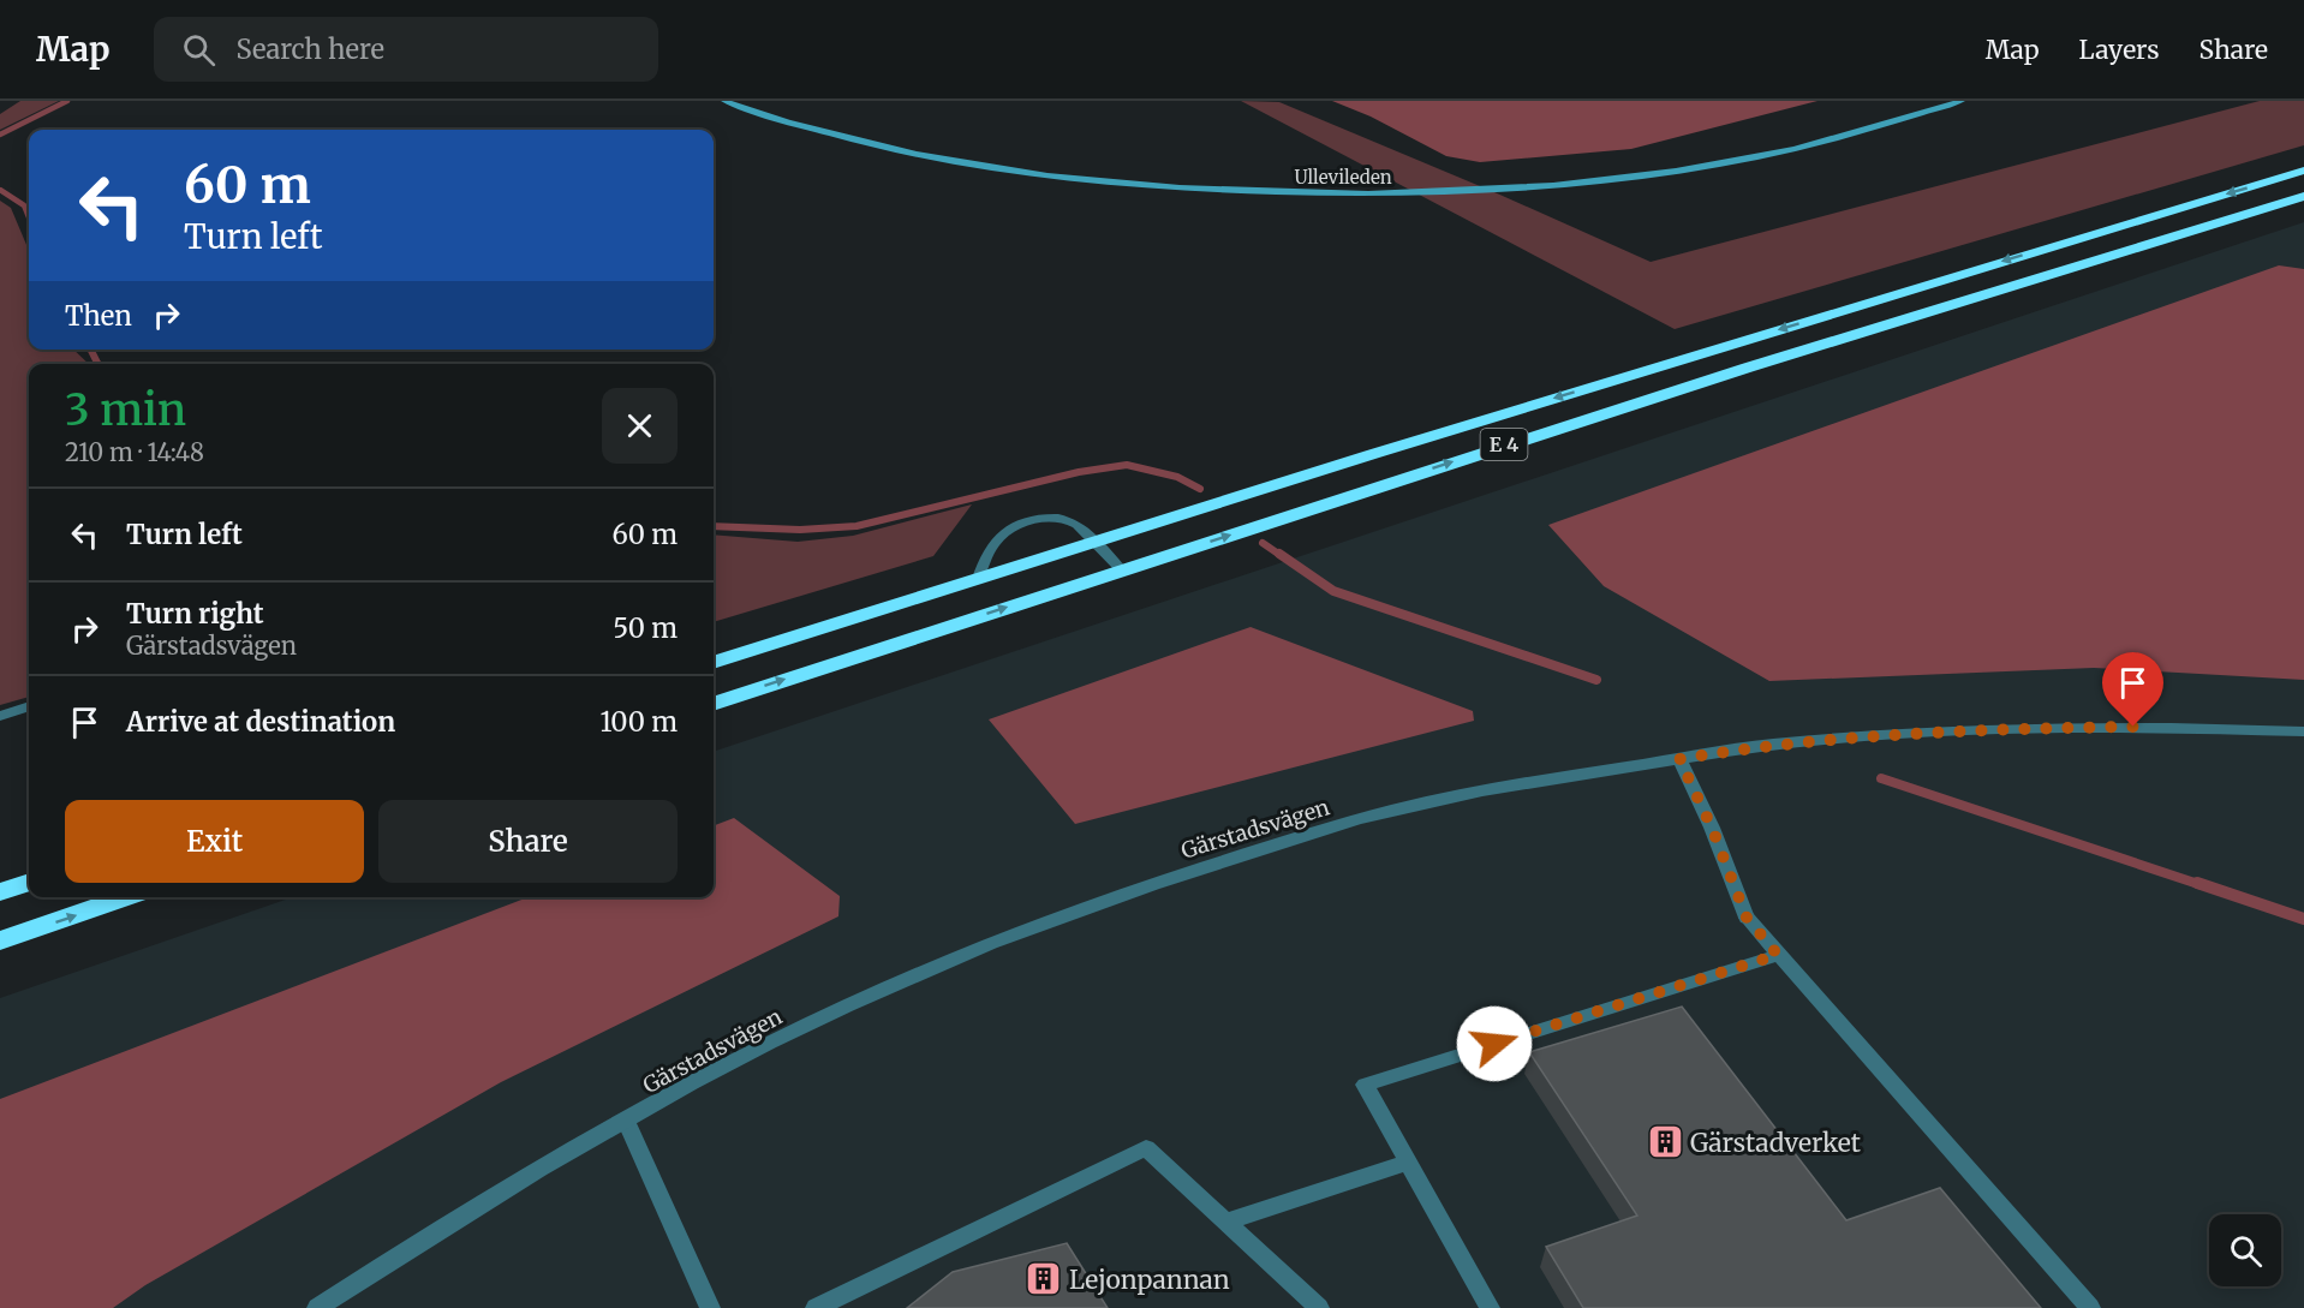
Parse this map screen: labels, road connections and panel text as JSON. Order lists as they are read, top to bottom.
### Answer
{
  "streets": {
    "highway": ["E 4"],
    "main road": ["Ullevileden"],
    "street": ["Gärstadsvägen"]
  },
  "places": {
    "building": ["Gärstadverket", "Lejonpannan"]
  },
  "page": {
    "header": "Map",
    "search": "Search here",
    "nav": ["Map", "Layers", "Share"],
    "turn": ["60 m", "Turn left"],
    "then": "Then",
    "heading": ["3 min", "210 m · 14:48"],
    "list": [
      {
        "name": "Turn left",
        "value": "60 m"
      },
      {
        "name": "Turn right",
        "note": "Gärstadsvägen",
        "value": "50 m"
      },
      {
        "name": "Arrive at destination",
        "value": "100 m"
      }
    ],
    "buttons": ["Exit", "Share"]
  }
}
